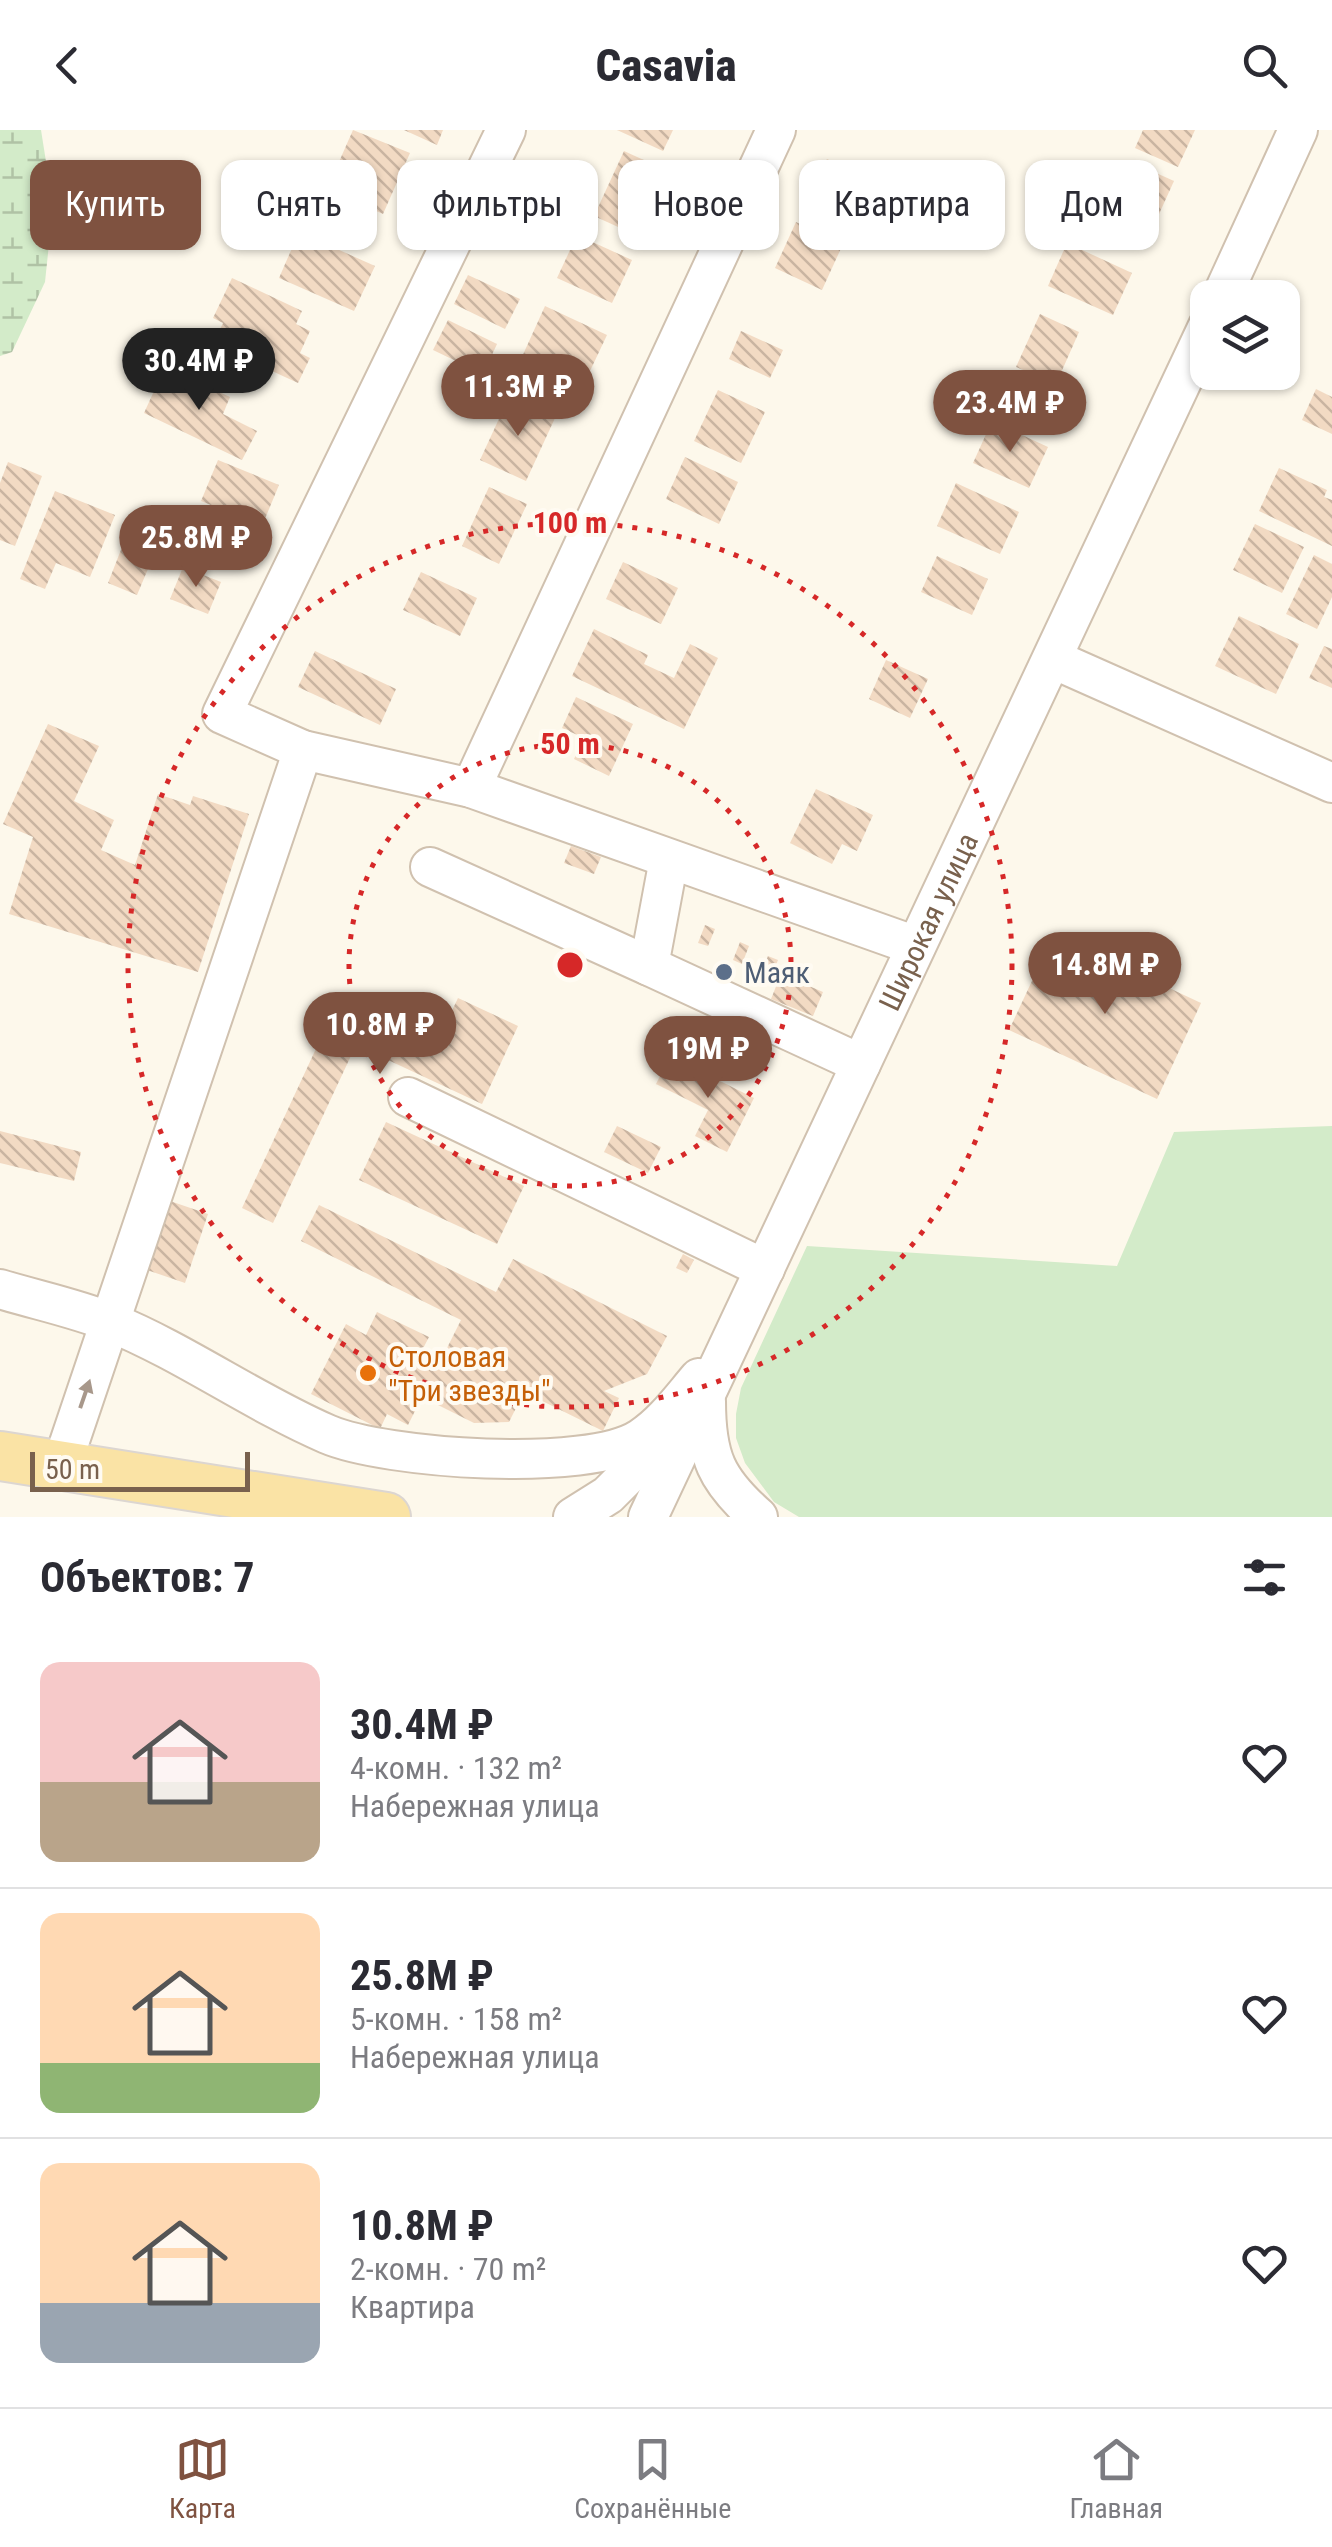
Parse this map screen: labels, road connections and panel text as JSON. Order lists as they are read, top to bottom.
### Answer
{
  "streets": {
    "street": ["Широкая улица"]
  },
  "places": ["Маяк", "Столовая \"Три звезды\""],
  "scale_bar": "50 m",
  "page": {
    "header": "Casavia",
    "chip": [
      "Купить",
      "Снять",
      "Фильтры",
      "Новое",
      "Квартира",
      "Дом"
    ],
    "price": [
      "30.4M ₽",
      "11.3M ₽",
      "23.4M ₽",
      "25.8M ₽",
      "14.8M ₽",
      "10.8M ₽",
      "19M ₽"
    ],
    "scale": "50 m",
    "heading": "Объектов: 7",
    "list": [
      {
        "name": "30.4M ₽",
        "note": "4-комн. · 132 m² · Набережная улица"
      },
      {
        "name": "25.8M ₽",
        "note": "5-комн. · 158 m² · Набережная улица"
      },
      {
        "name": "10.8M ₽",
        "note": "2-комн. · 70 m² · Квартира"
      }
    ],
    "tabs": ["Карта", "Сохранённые", "Главная"]
  },
  "rings": ["100 m", "50 m"]
}
